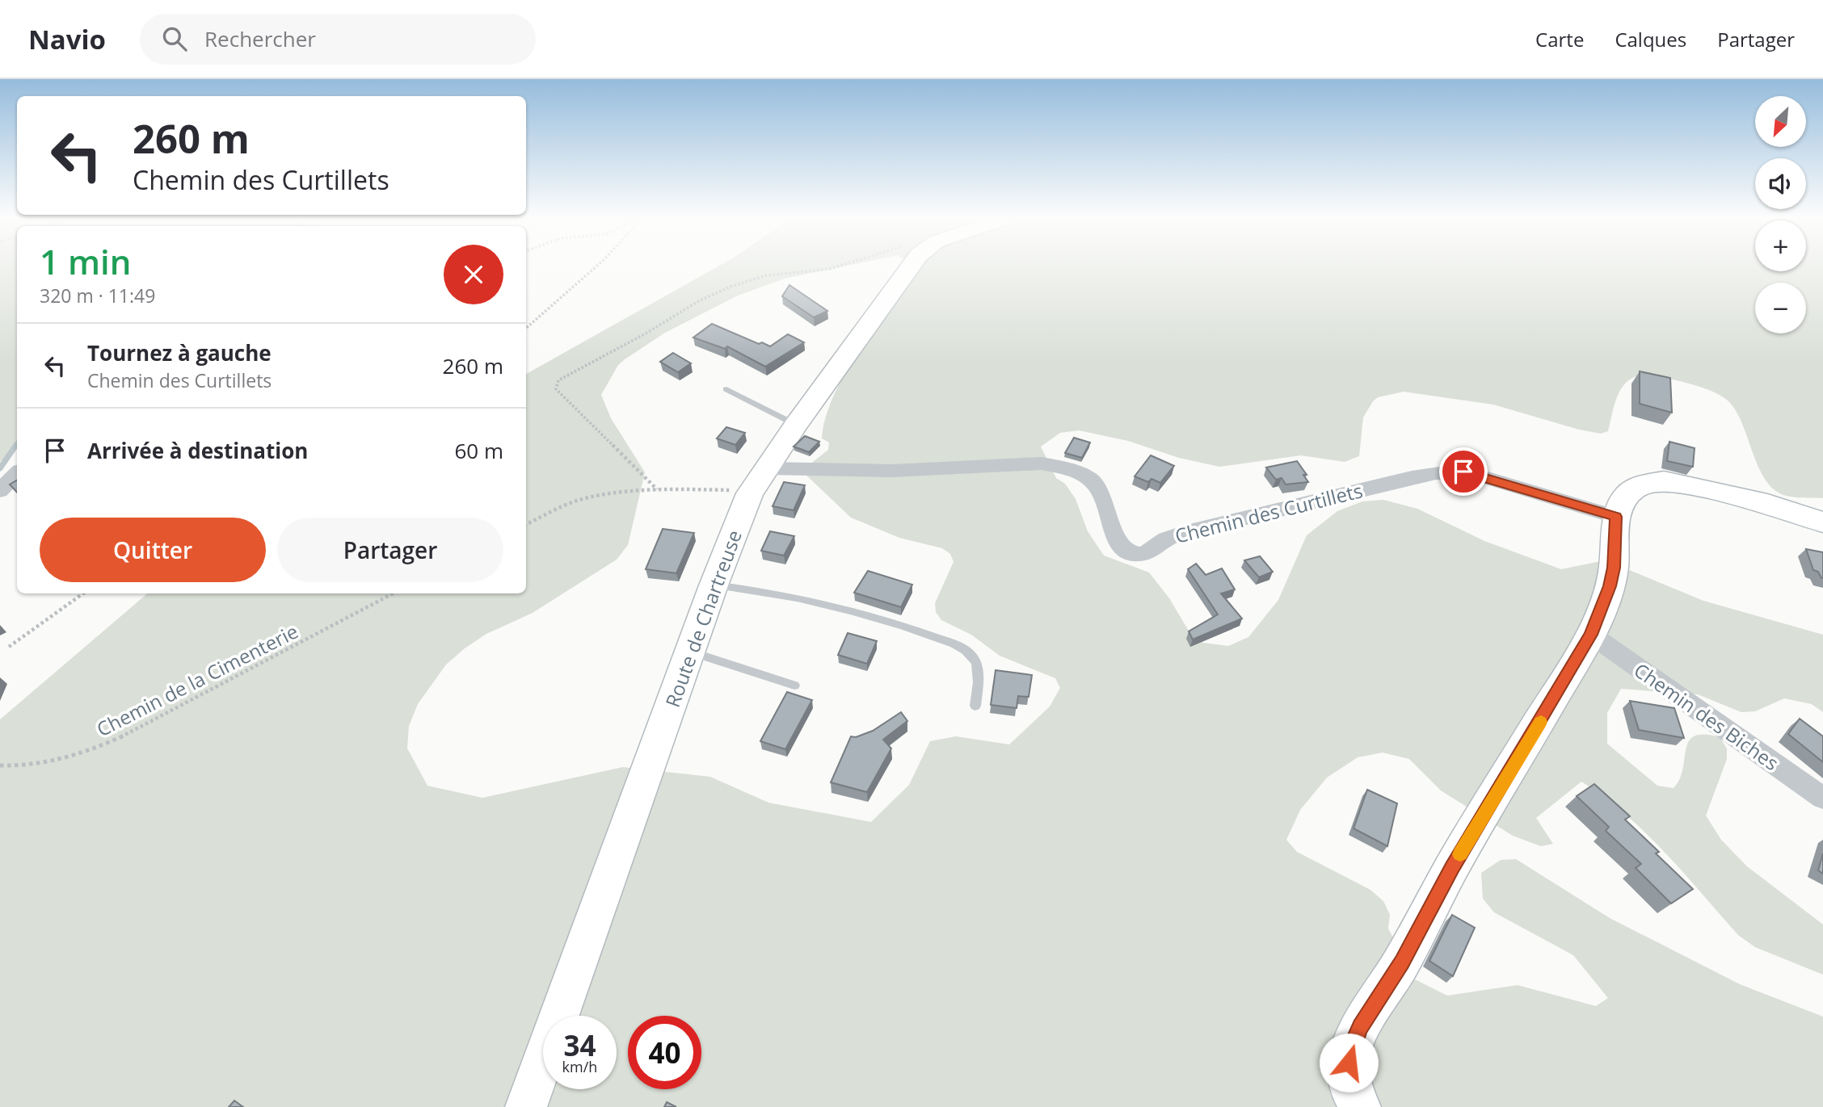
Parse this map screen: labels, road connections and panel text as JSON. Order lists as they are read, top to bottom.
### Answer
{
  "streets": {
    "main road": ["Route de Chartreuse"],
    "street": ["Chemin des Curtillets", "Chemin des Biches"],
    "path": ["Chemin de la Cimenterie"]
  },
  "crossings": [
    ["Chemin des Curtillets", "Route de Chartreuse"]
  ],
  "north": "bottom left",
  "page": {
    "header": "Navio",
    "search": "Rechercher",
    "nav": ["Carte", "Calques", "Partager"],
    "map_buttons": ["+", "−"],
    "turn": ["260 m", "Chemin des Curtillets"],
    "heading": ["1 min", "320 m · 11:49"],
    "list": [
      {
        "name": "Tournez à gauche",
        "note": "Chemin des Curtillets",
        "value": "260 m"
      },
      {
        "name": "Arrivée à destination",
        "value": "60 m"
      }
    ],
    "buttons": ["Quitter", "Partager"],
    "speed": "34 km/h",
    "limit": "40"
  }
}
